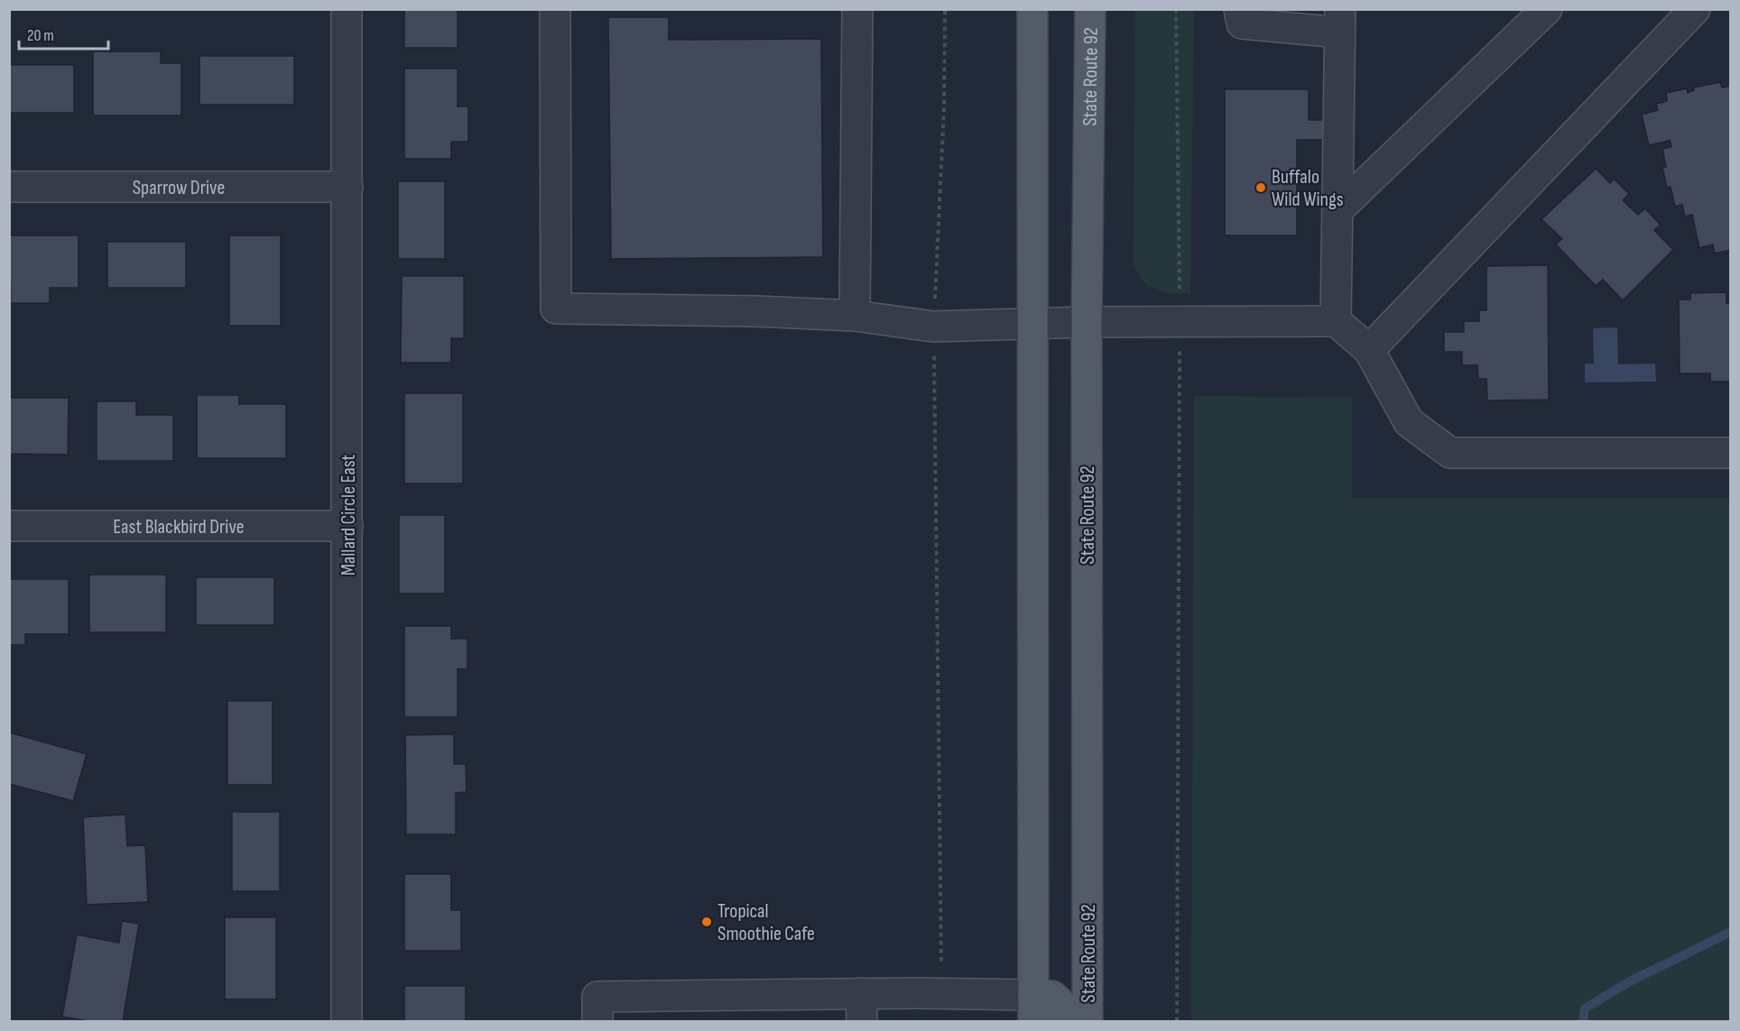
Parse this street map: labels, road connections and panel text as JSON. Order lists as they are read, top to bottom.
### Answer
{
  "streets": {
    "main road": ["State Route 92"],
    "street": ["Sparrow Drive", "Mallard Circle East", "East Blackbird Drive"]
  },
  "crossings": [
    ["Sparrow Drive", "Mallard Circle East"],
    ["Mallard Circle East", "East Blackbird Drive"]
  ],
  "places": ["Buffalo Wild Wings", "Tropical Smoothie Cafe"],
  "scale_bar": "20 m"
}
